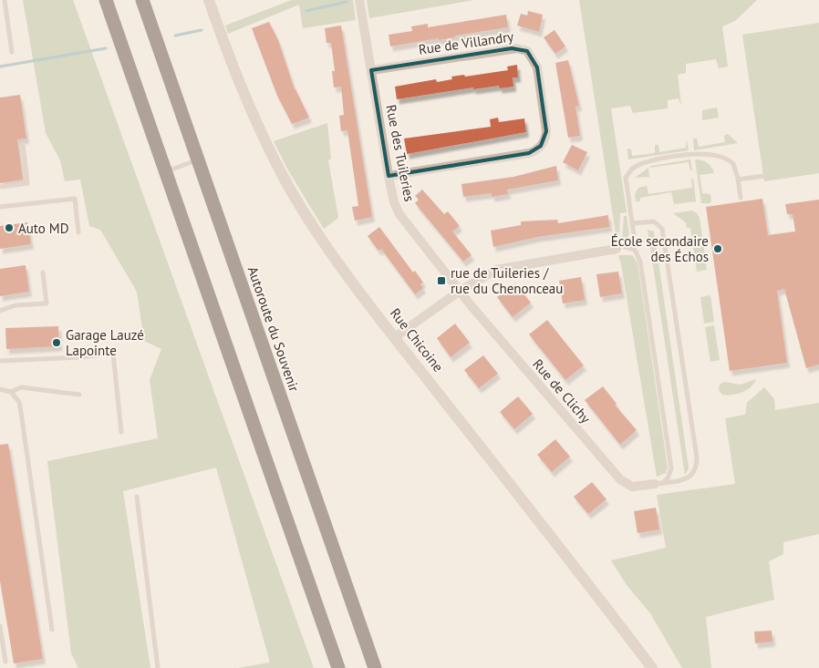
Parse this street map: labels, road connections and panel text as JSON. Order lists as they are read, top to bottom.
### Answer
{
  "streets": {
    "highway": ["Autoroute du Souvenir"],
    "street": [
      "Rue de Villandry",
      "Rue des Tuileries",
      "Rue Chicoine",
      "Rue de Clichy"
    ]
  },
  "crossings": [
    ["Rue de Villandry", "Rue des Tuileries"],
    ["Rue des Tuileries", "Rue de Clichy"]
  ],
  "places": {
    "other": ["Auto MD", "École secondaire des Échos", "Garage Lauzé Lapointe"],
    "transit": ["rue de Tuileries / rue du Chenonceau"]
  }
}
